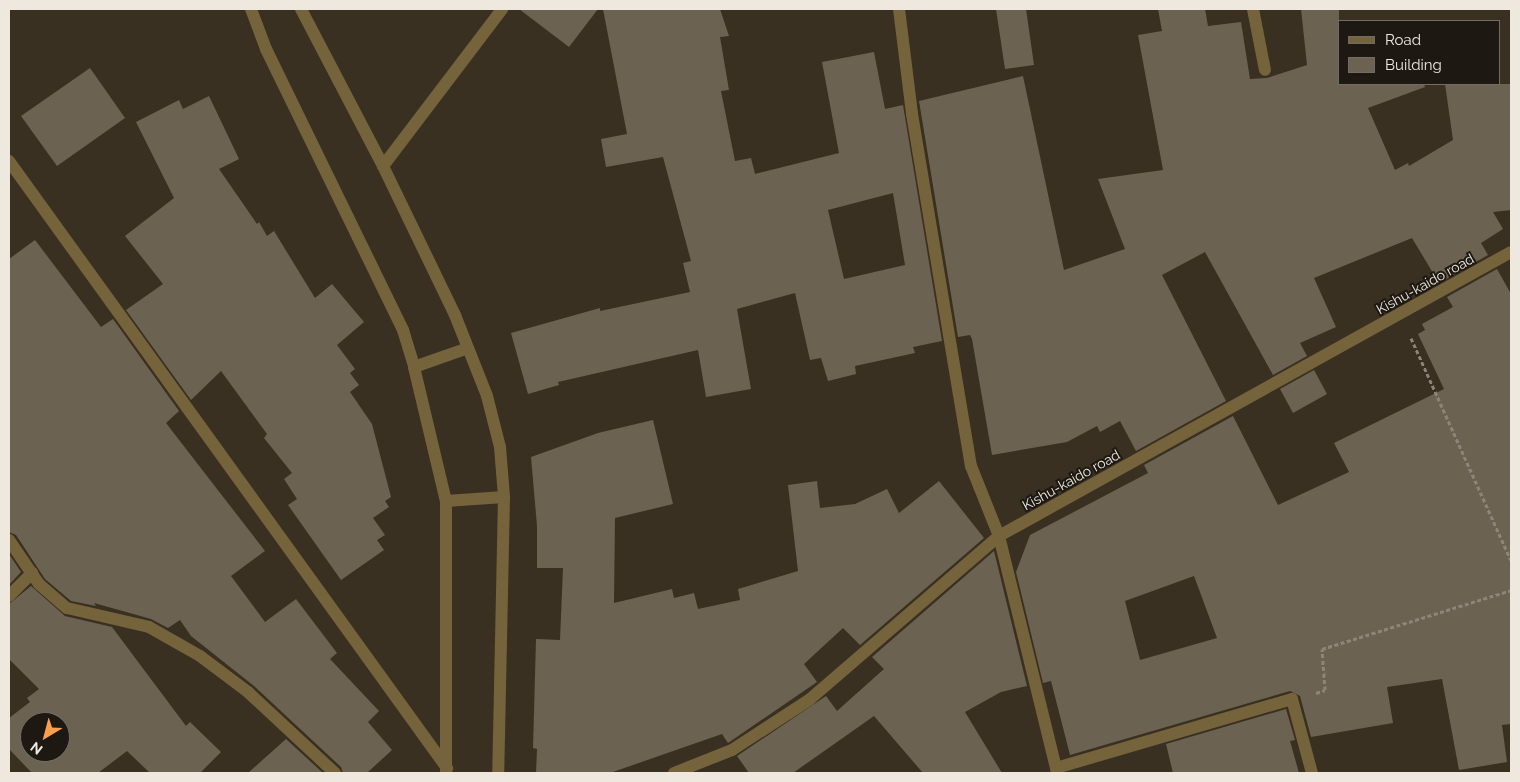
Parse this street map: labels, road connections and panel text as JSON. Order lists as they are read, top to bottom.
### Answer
{
  "streets": {
    "street": ["Kishu-kaido road"]
  },
  "legend": ["Road", "Building"],
  "north": "bottom left"
}
